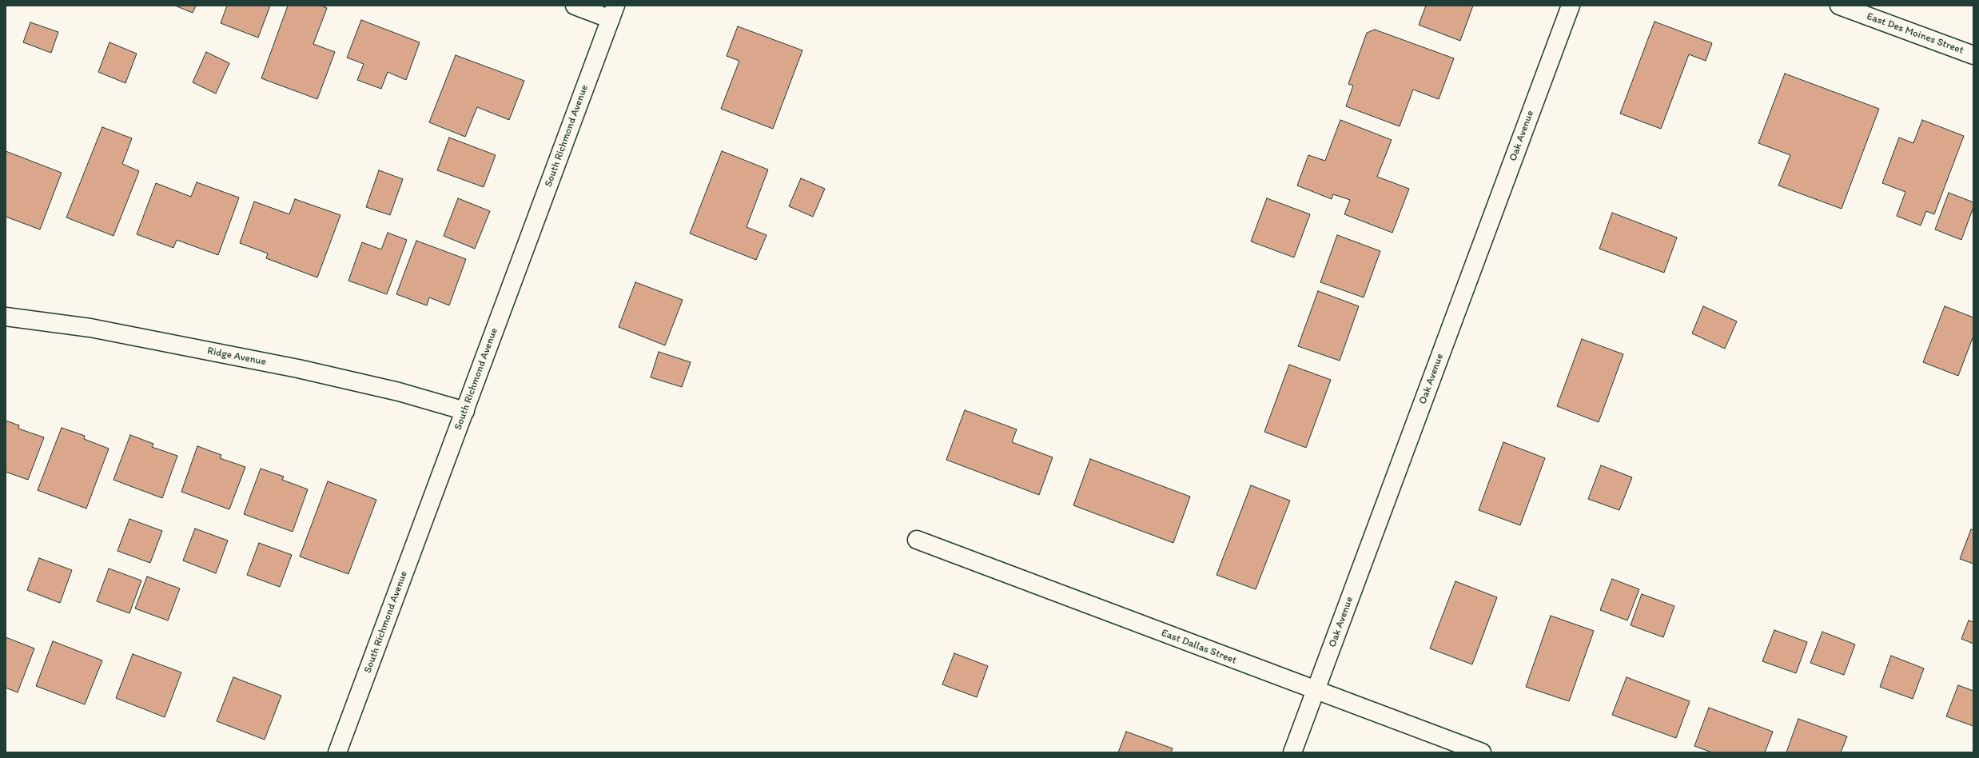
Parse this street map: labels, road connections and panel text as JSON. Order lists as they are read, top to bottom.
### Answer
{
  "streets": {
    "street": [
      "East Des Moines Street",
      "South Richmond Avenue",
      "Oak Avenue",
      "Ridge Avenue",
      "East Dallas Street"
    ]
  },
  "crossings": [
    ["South Richmond Avenue", "Ridge Avenue"],
    ["Oak Avenue", "East Dallas Street"]
  ]
}
